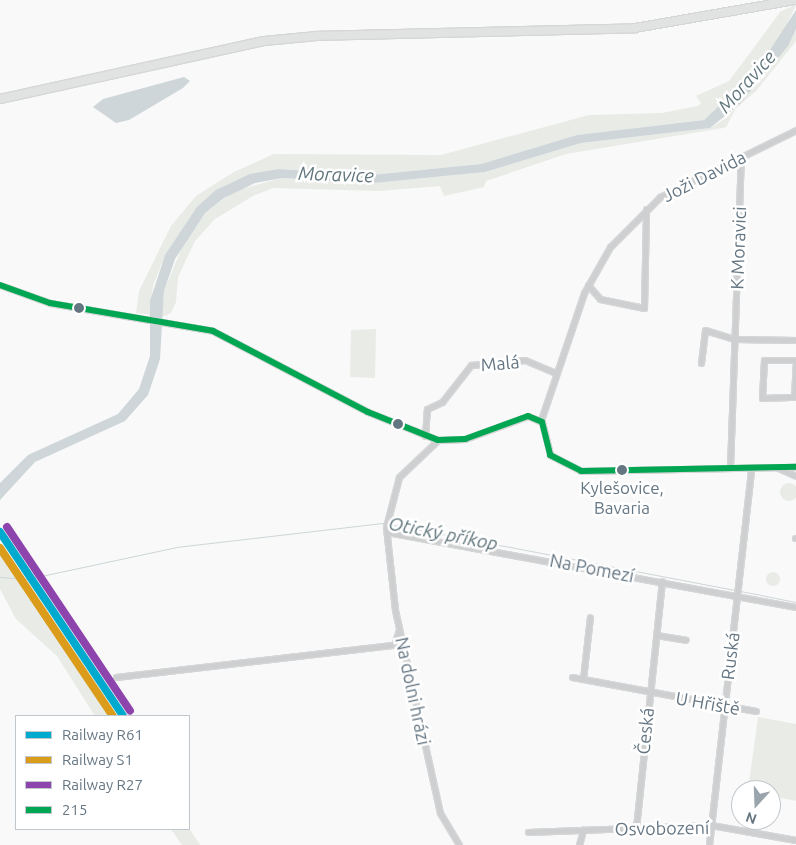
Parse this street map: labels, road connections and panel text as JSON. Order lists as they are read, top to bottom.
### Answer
{
  "streets": {
    "street": [
      "Joži Davida",
      "K Moravici",
      "Malá",
      "Na Pomezí",
      "Ruská",
      "Na dolni hrázi",
      "U Hřiště",
      "Česká",
      "Osvobození"
    ]
  },
  "crossings": [
    ["Joži Davida", "K Moravici"],
    ["Joži Davida", "Malá"],
    ["Na Pomezí", "Ruská"],
    ["Na Pomezí", "Na dolni hrázi"],
    ["Na Pomezí", "Česká"],
    ["Ruská", "U Hřiště"],
    ["Ruská", "Osvobození"],
    ["U Hřiště", "Česká"],
    ["Česká", "Osvobození"]
  ],
  "water": ["Moravice", "Otický příkop"],
  "places": ["Kylešovice, Bavaria"],
  "lines": [
    "transit line 215",
    "rail line R27",
    "rail line R61",
    "rail line S1"
  ],
  "legend": [
    "Railway R61",
    "Railway S1",
    "Railway R27",
    "215"
  ],
  "north": "bottom"
}
